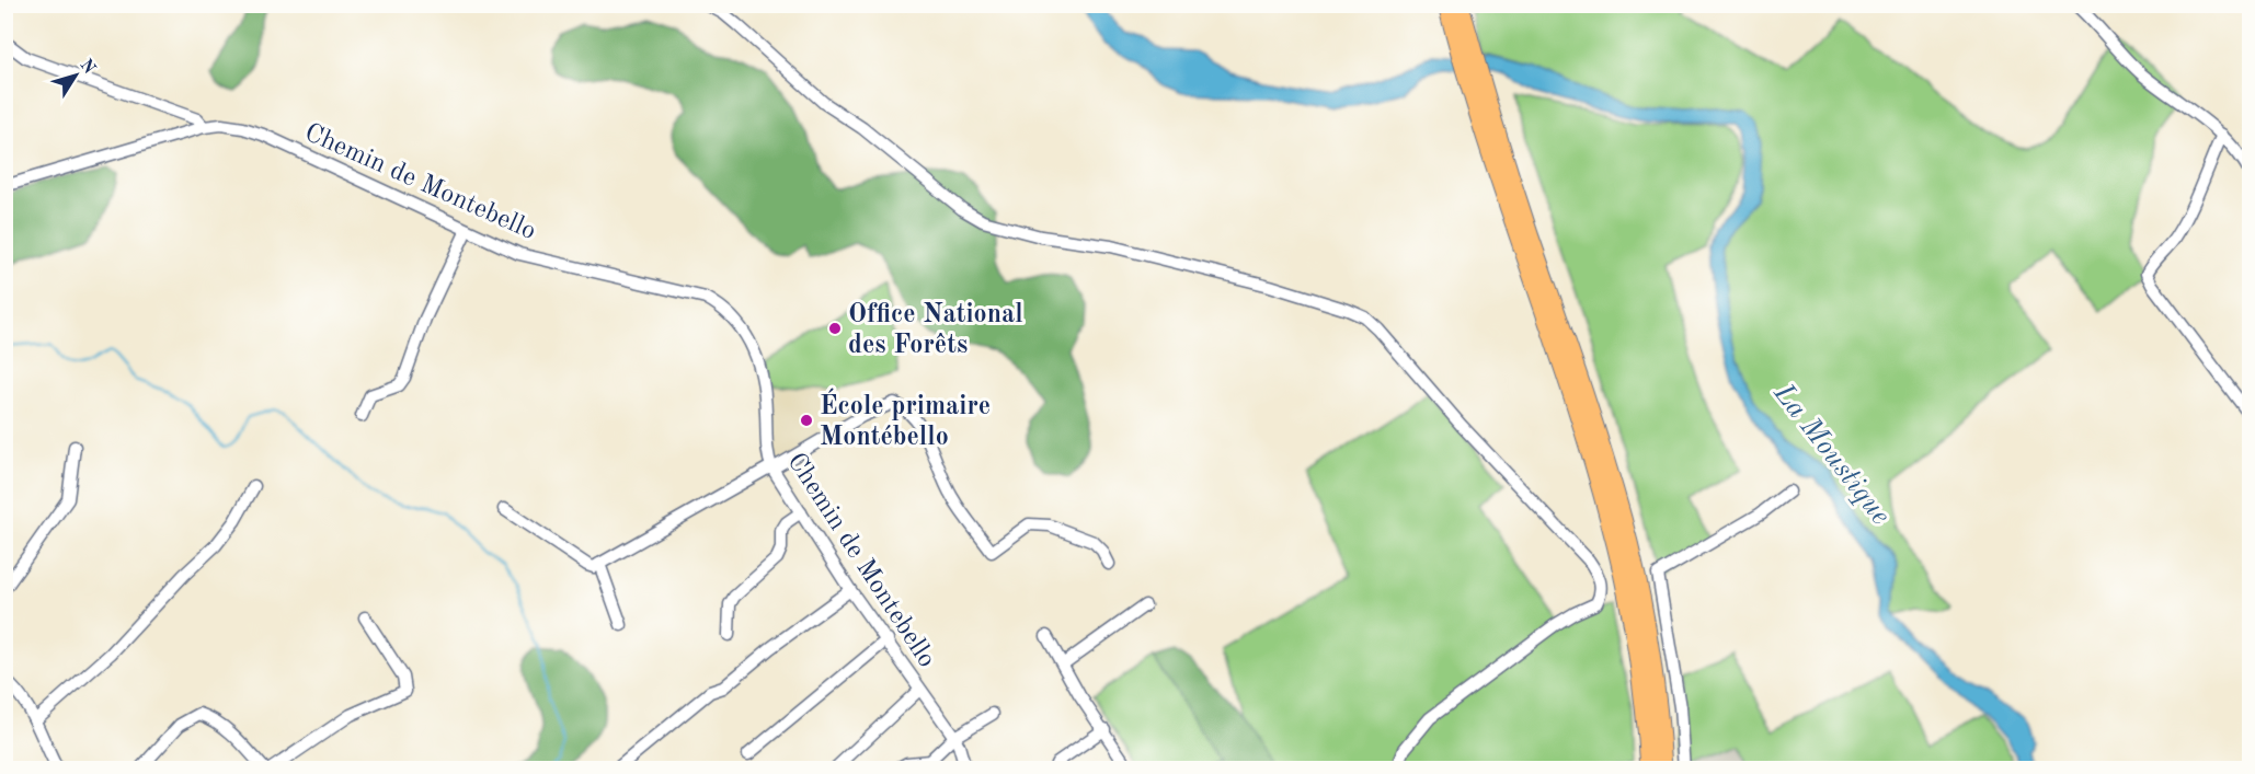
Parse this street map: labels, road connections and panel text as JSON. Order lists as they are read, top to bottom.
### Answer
{
  "streets": {
    "street": ["Chemin de Montebello"]
  },
  "water": ["La Moustique"],
  "places": ["Office National des Forêts", "École primaire Montébello"],
  "north": "top right"
}
